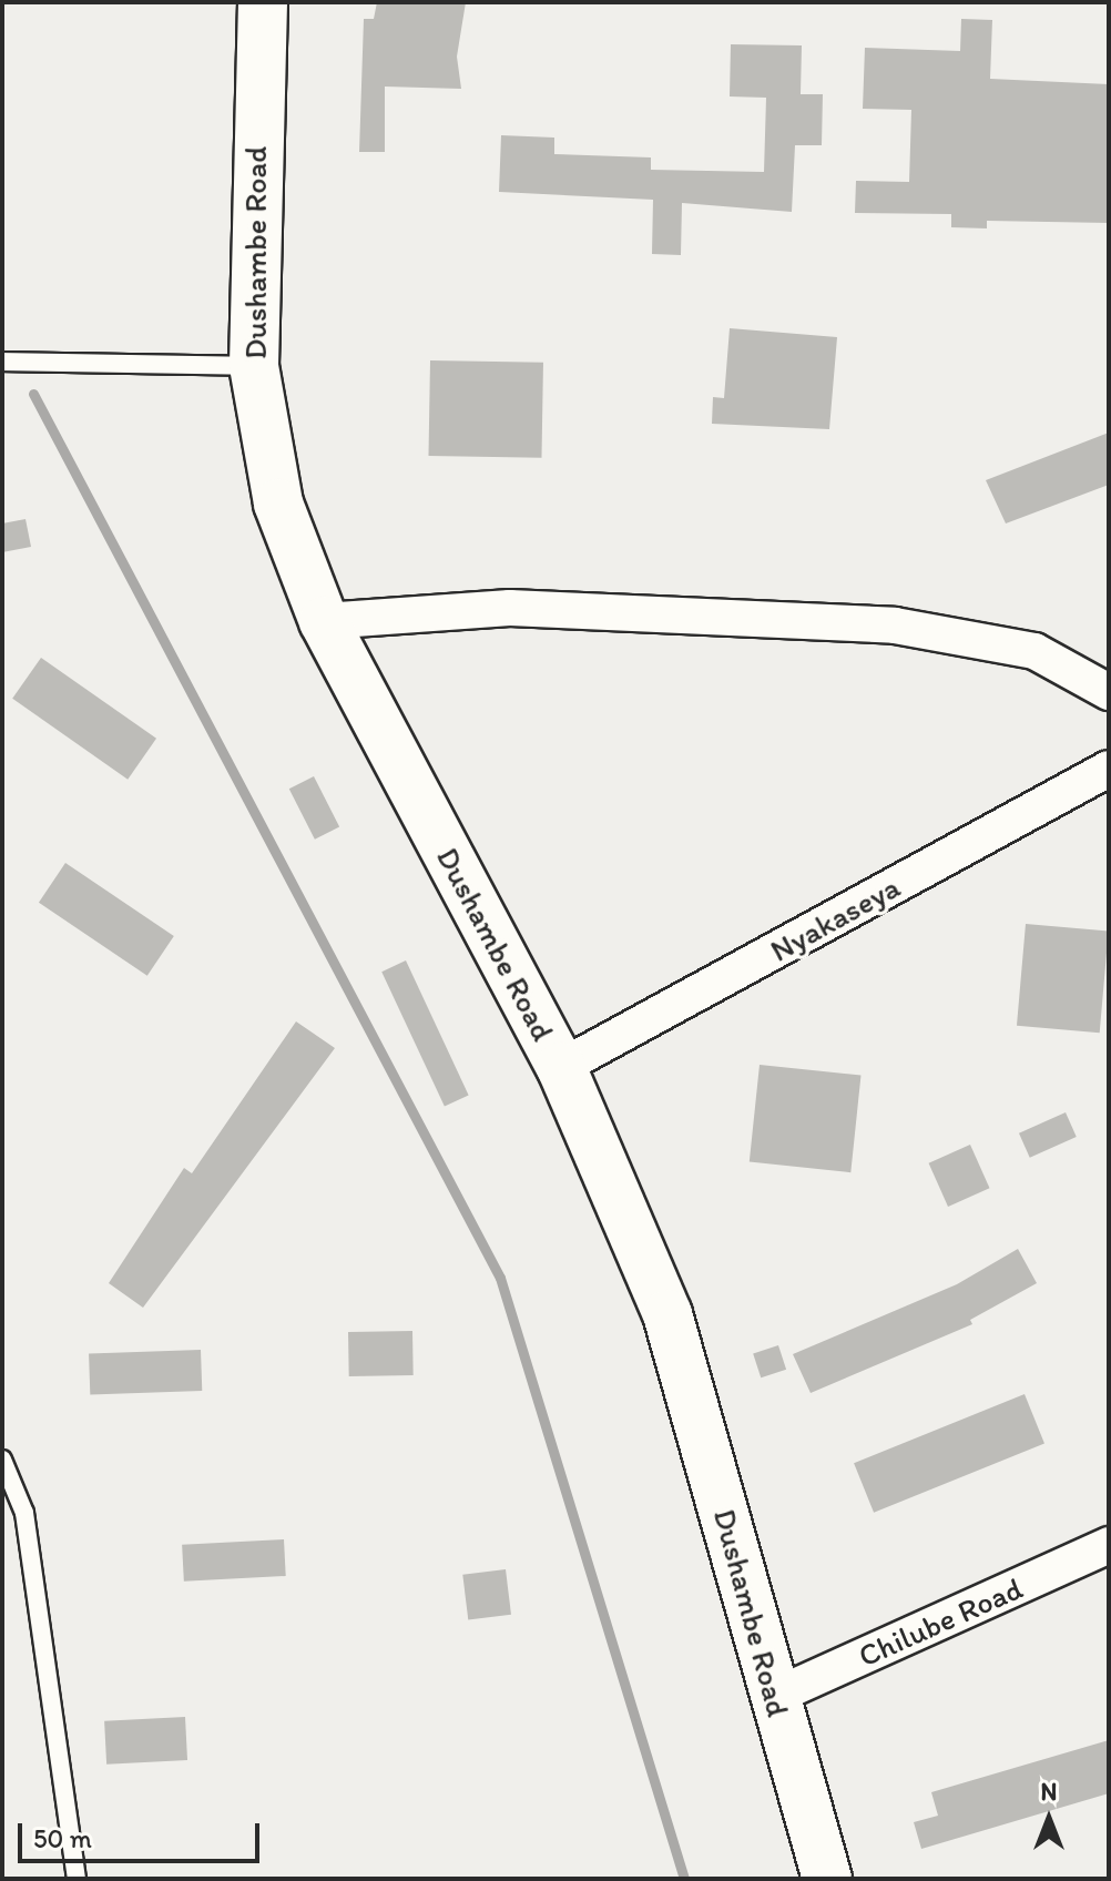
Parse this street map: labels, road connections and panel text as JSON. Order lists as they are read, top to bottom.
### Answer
{
  "streets": {
    "street": ["Dushambe Road", "Nyakaseya", "Chilube Road"]
  },
  "crossings": [
    ["Dushambe Road", "Nyakaseya"],
    ["Dushambe Road", "Chilube Road"]
  ],
  "scale_bar": "50 m",
  "north": "top"
}
